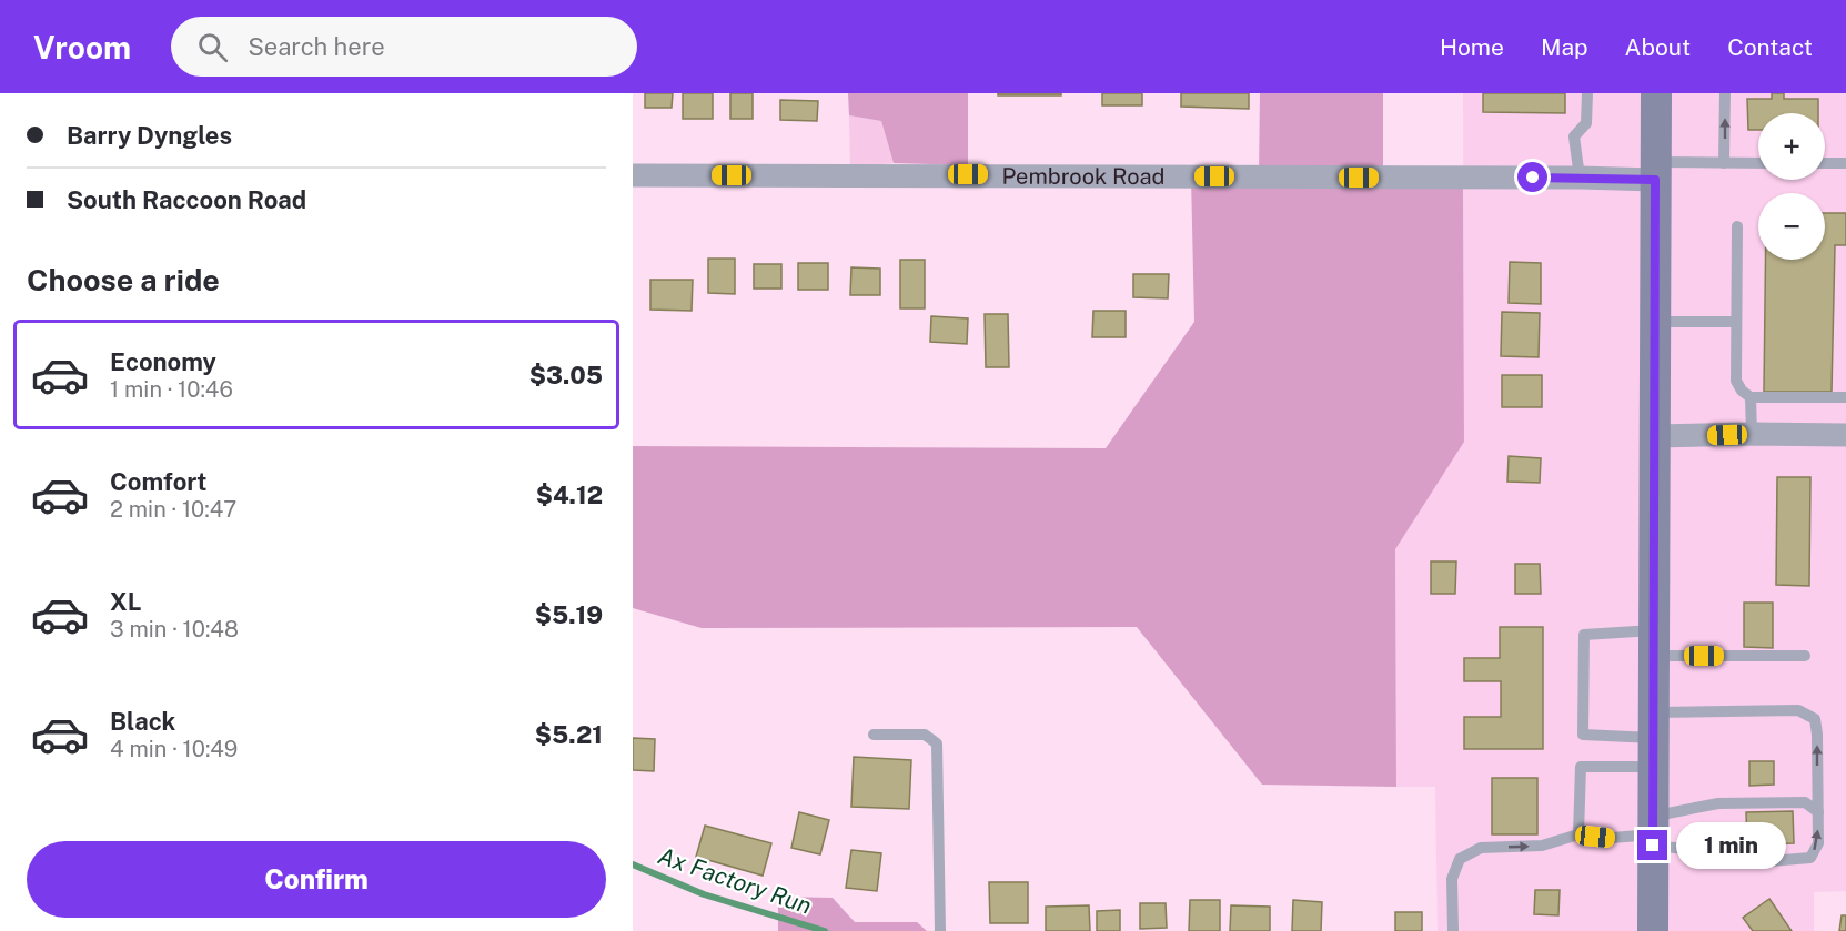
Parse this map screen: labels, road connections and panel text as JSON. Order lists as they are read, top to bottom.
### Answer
{
  "streets": {
    "street": ["Pembrook Road"]
  },
  "water": ["Ax Factory Run"],
  "page": {
    "header": "Vroom",
    "search": "Search here",
    "nav": [
      "Home",
      "Map",
      "About",
      "Contact"
    ],
    "banner": ["Barry Dyngles", "South Raccoon Road"],
    "map_buttons": ["+", "−"],
    "heading": "Choose a ride",
    "list": [
      {
        "name": "Economy",
        "note": "1 min · 10:46",
        "value": "$3.05"
      },
      {
        "name": "Comfort",
        "note": "2 min · 10:47",
        "value": "$4.12"
      },
      {
        "name": "XL",
        "note": "3 min · 10:48",
        "value": "$5.19"
      },
      {
        "name": "Black",
        "note": "4 min · 10:49",
        "value": "$5.21"
      }
    ],
    "bubble": "1 min",
    "buttons": "Confirm"
  }
}
